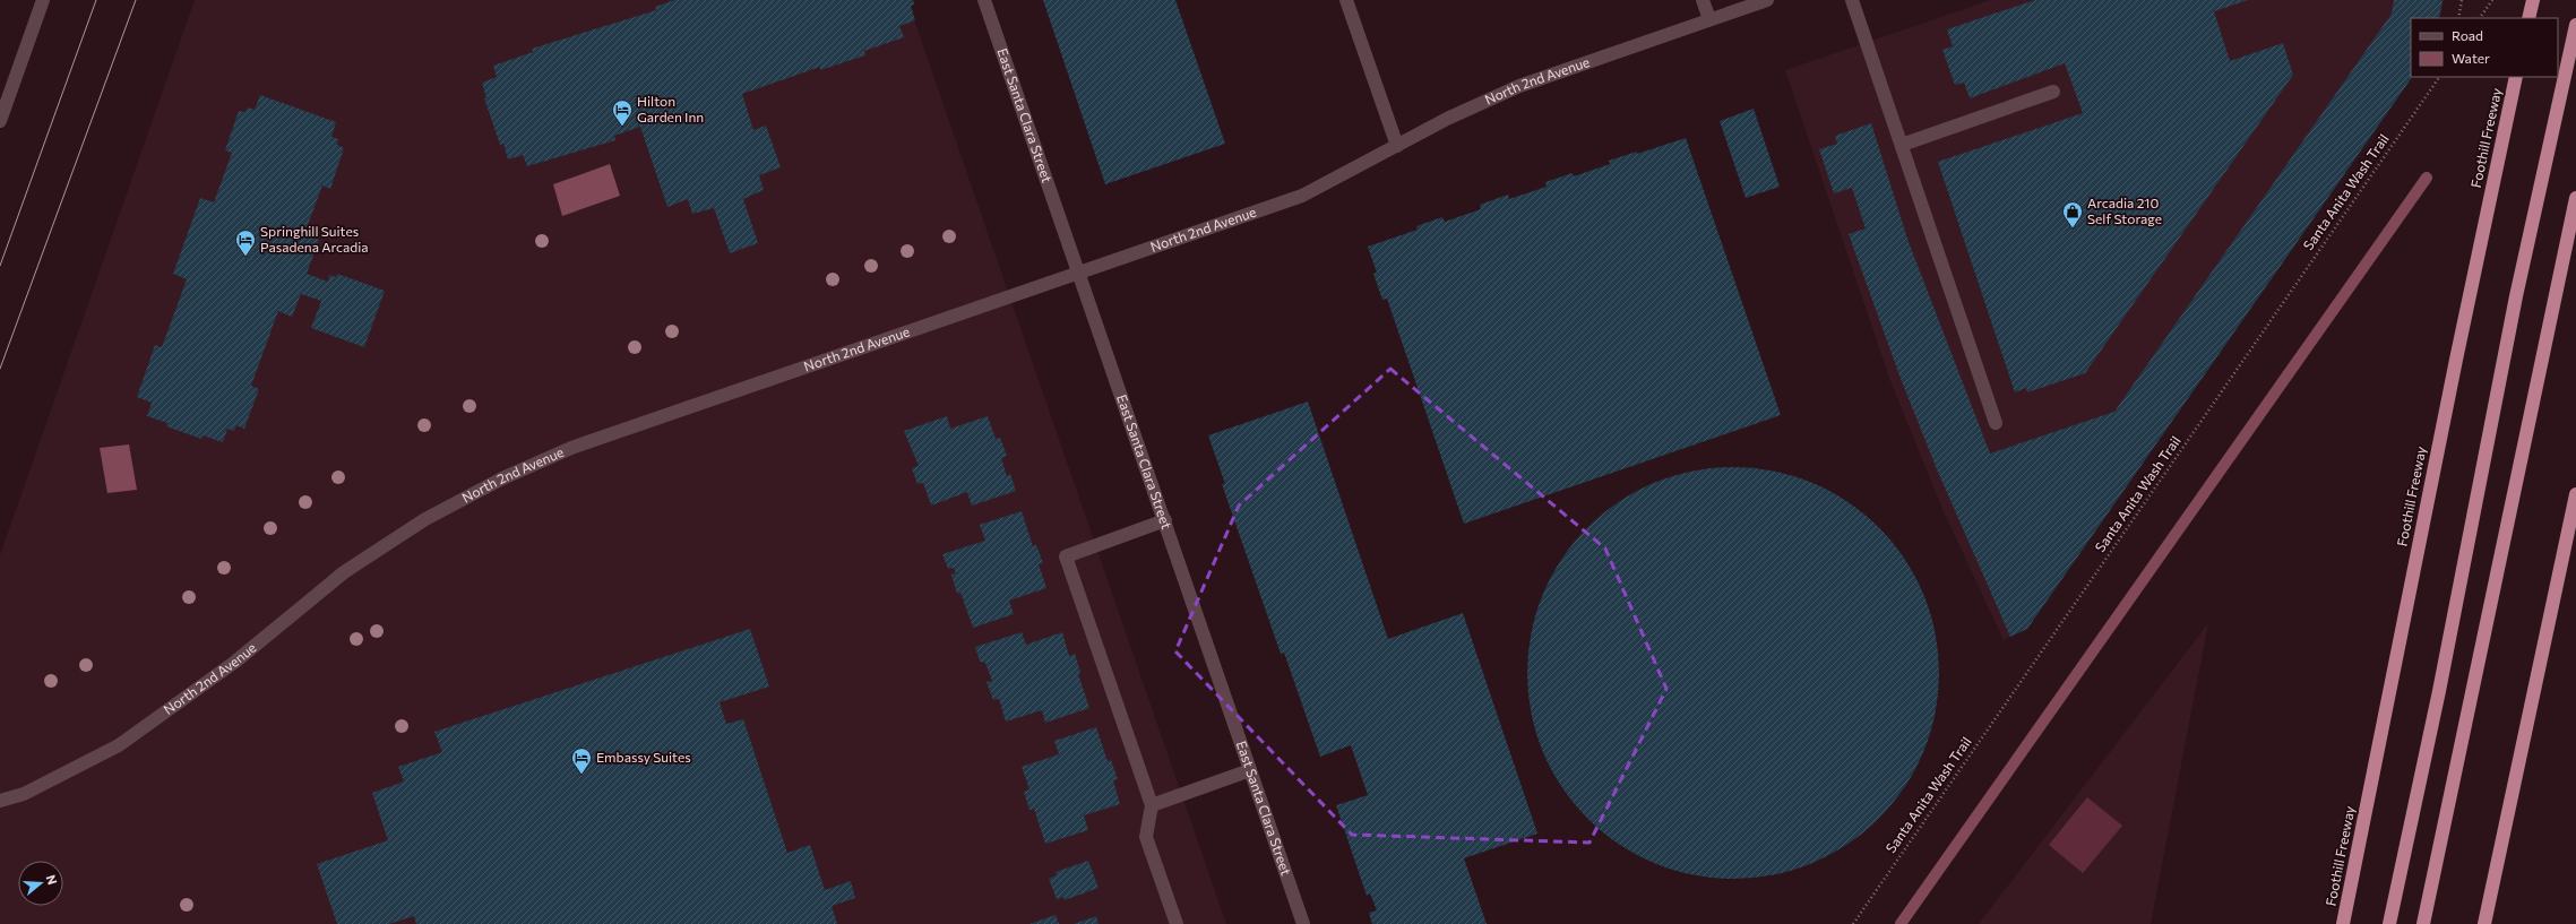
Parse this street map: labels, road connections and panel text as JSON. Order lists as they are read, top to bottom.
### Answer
{
  "streets": {
    "highway": ["Foothill Freeway"],
    "street": ["North 2nd Avenue", "East Santa Clara Street"],
    "path": ["Santa Anita Wash Trail"]
  },
  "crossings": [
    ["North 2nd Avenue", "East Santa Clara Street"]
  ],
  "places": {
    "hotel": ["Hilton Garden Inn", "Springhill Suites Pasadena Arcadia", "Embassy Suites"],
    "shop": ["Arcadia 210 Self Storage"]
  },
  "legend": ["Road", "Water"],
  "north": "right"
}
